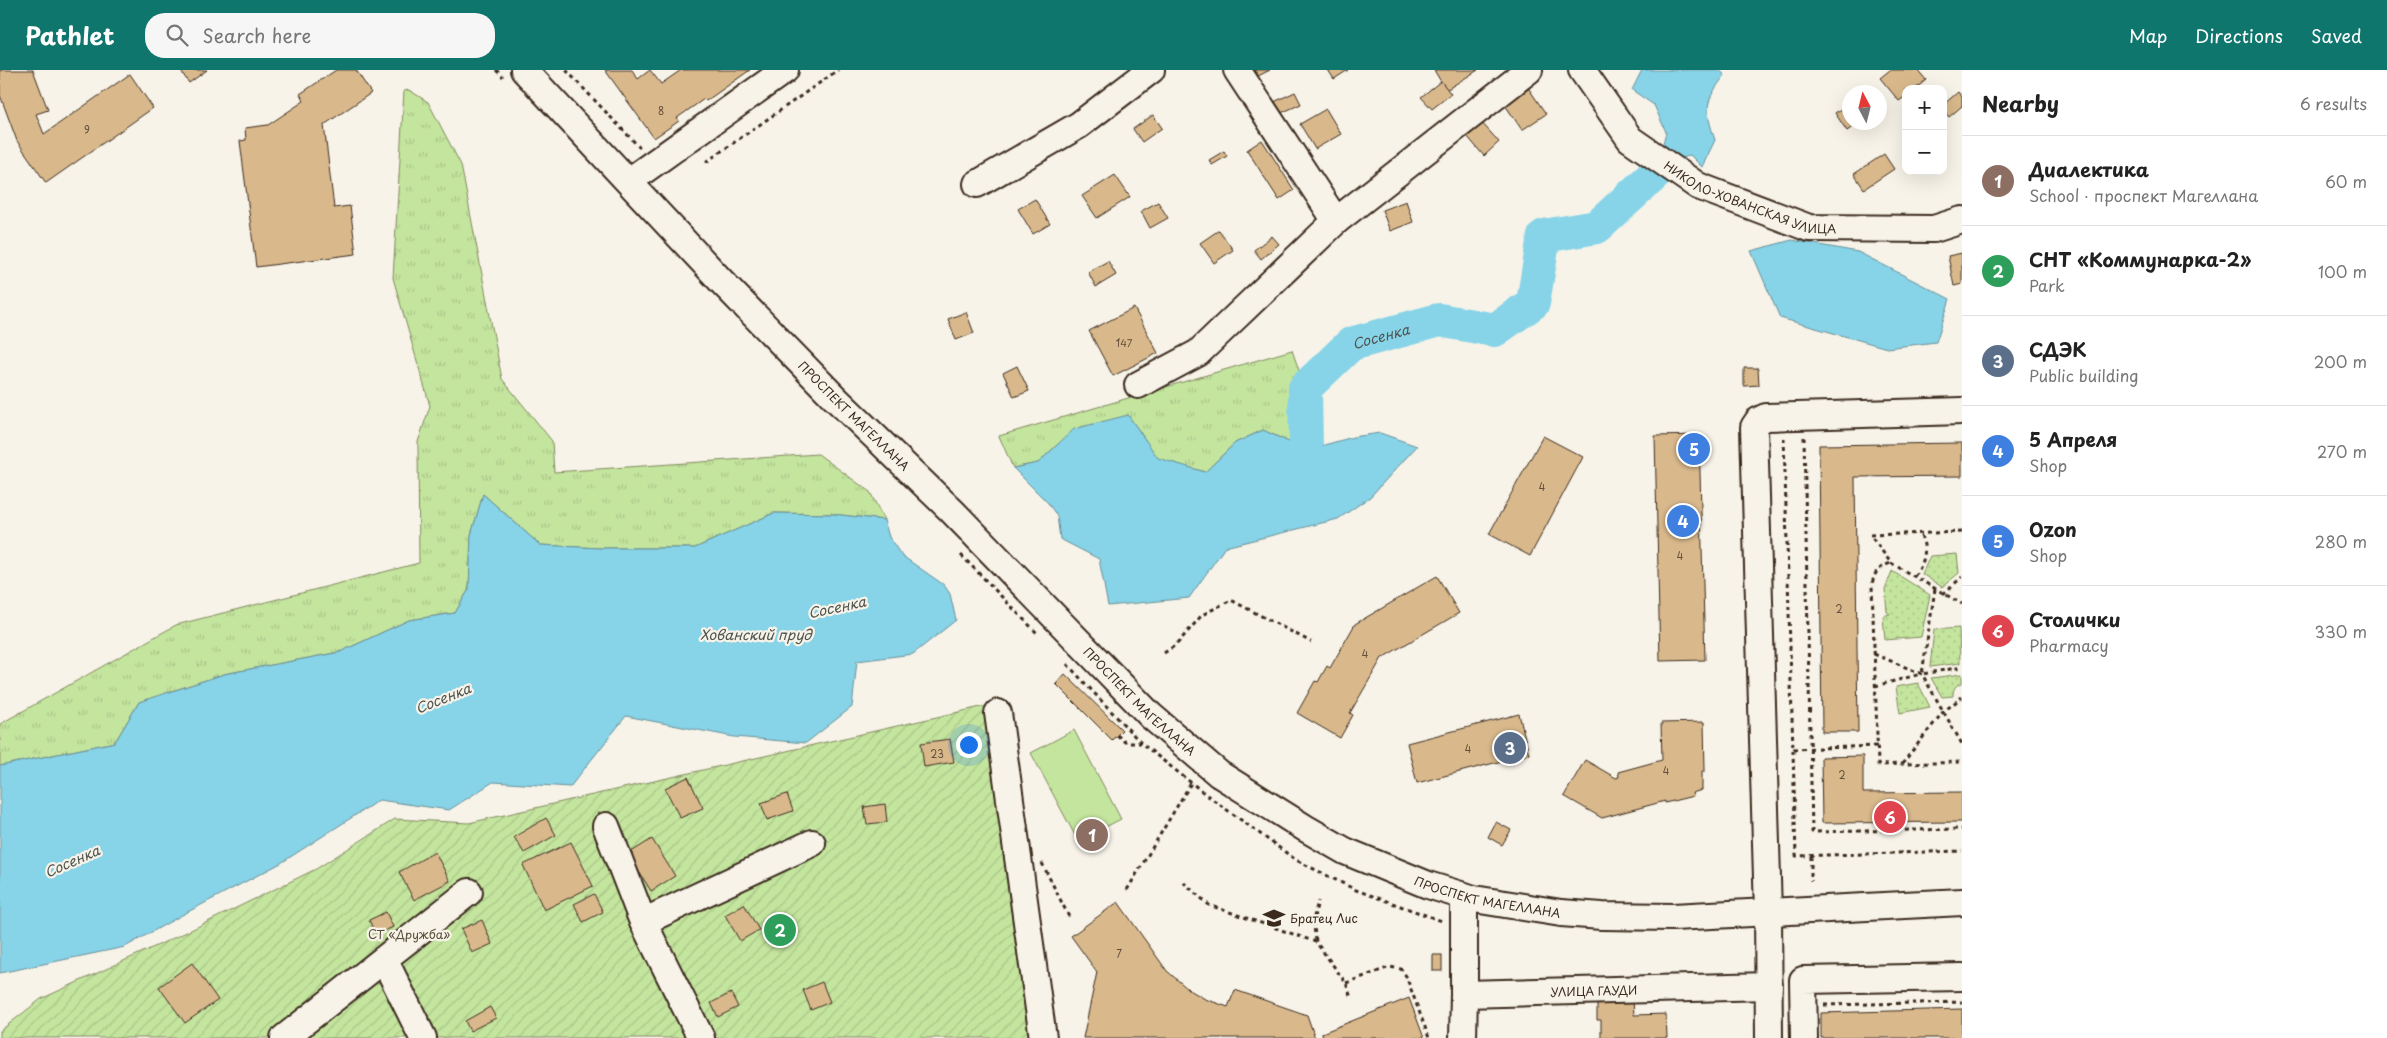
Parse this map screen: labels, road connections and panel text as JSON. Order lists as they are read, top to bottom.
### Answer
{
  "streets": {
    "street": ["НИКОЛО-ХОВАНСКАЯ УЛИЦА", "ПРОСПЕКТ МАГЕЛЛАНА", "УЛИЦА ГАУДИ"]
  },
  "water": ["Сосенка", "Хованский пруд"],
  "parks": ["СТ «Дружба»"],
  "places": {
    "school or university": ["Братец Лис"]
  },
  "house_numbers": [
    "8",
    "9",
    "147",
    "4",
    "4",
    "2",
    "4",
    "4",
    "23",
    "4",
    "2",
    "7"
  ],
  "north": "top",
  "page": {
    "header": "Pathlet",
    "search": "Search here",
    "nav": ["Map", "Directions", "Saved"],
    "heading": ["Nearby", "6 results"],
    "map_buttons": ["+", "−"],
    "list": [
      {
        "mark": "1",
        "name": "Диалектика",
        "note": "School · проспект Магеллана",
        "value": "60 m"
      },
      {
        "mark": "2",
        "name": "СНТ «Коммунарка-2»",
        "note": "Park",
        "value": "100 m"
      },
      {
        "mark": "3",
        "name": "СДЭК",
        "note": "Public building",
        "value": "200 m"
      },
      {
        "mark": "4",
        "name": "5 Апреля",
        "note": "Shop",
        "value": "270 m"
      },
      {
        "mark": "5",
        "name": "Ozon",
        "note": "Shop",
        "value": "280 m"
      },
      {
        "mark": "6",
        "name": "Столички",
        "note": "Pharmacy",
        "value": "330 m"
      }
    ],
    "pins": [
      "5",
      "4",
      "3",
      "6",
      "1",
      "2"
    ]
  }
}
